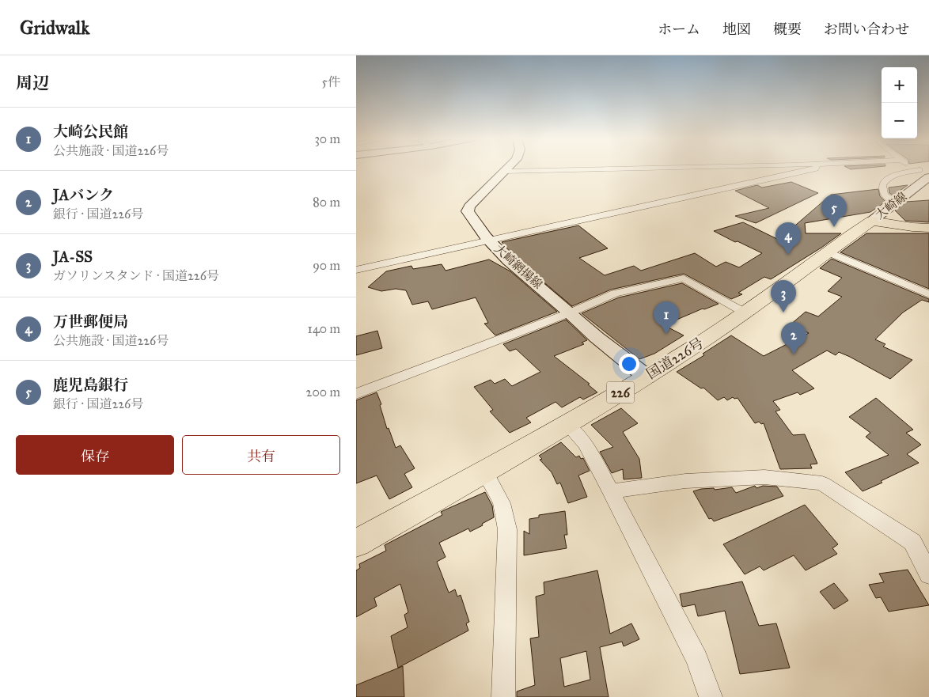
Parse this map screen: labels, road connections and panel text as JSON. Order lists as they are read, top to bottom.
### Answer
{
  "streets": {
    "highway": ["国道226号", "226"],
    "street": ["大崎線", "大崎網揚線"]
  },
  "crossings": [
    ["大崎線", "国道226号"],
    ["大崎網揚線", "国道226号"]
  ],
  "page": {
    "header": "Gridwalk",
    "nav": [
      "ホーム",
      "地図",
      "概要",
      "お問い合わせ"
    ],
    "heading": ["周辺", "5件"],
    "map_buttons": ["+", "−"],
    "list": [
      {
        "mark": "1",
        "name": "大崎公民館",
        "note": "公共施設 · 国道226号",
        "value": "30 m"
      },
      {
        "mark": "2",
        "name": "JAバンク",
        "note": "銀行 · 国道226号",
        "value": "80 m"
      },
      {
        "mark": "3",
        "name": "JA-SS",
        "note": "ガソリンスタンド · 国道226号",
        "value": "90 m"
      },
      {
        "mark": "4",
        "name": "万世郵便局",
        "note": "公共施設 · 国道226号",
        "value": "140 m"
      },
      {
        "mark": "5",
        "name": "鹿児島銀行",
        "note": "銀行 · 国道226号",
        "value": "200 m"
      }
    ],
    "pins": [
      "5",
      "4",
      "3",
      "1",
      "2"
    ],
    "buttons": ["保存", "共有"]
  }
}
